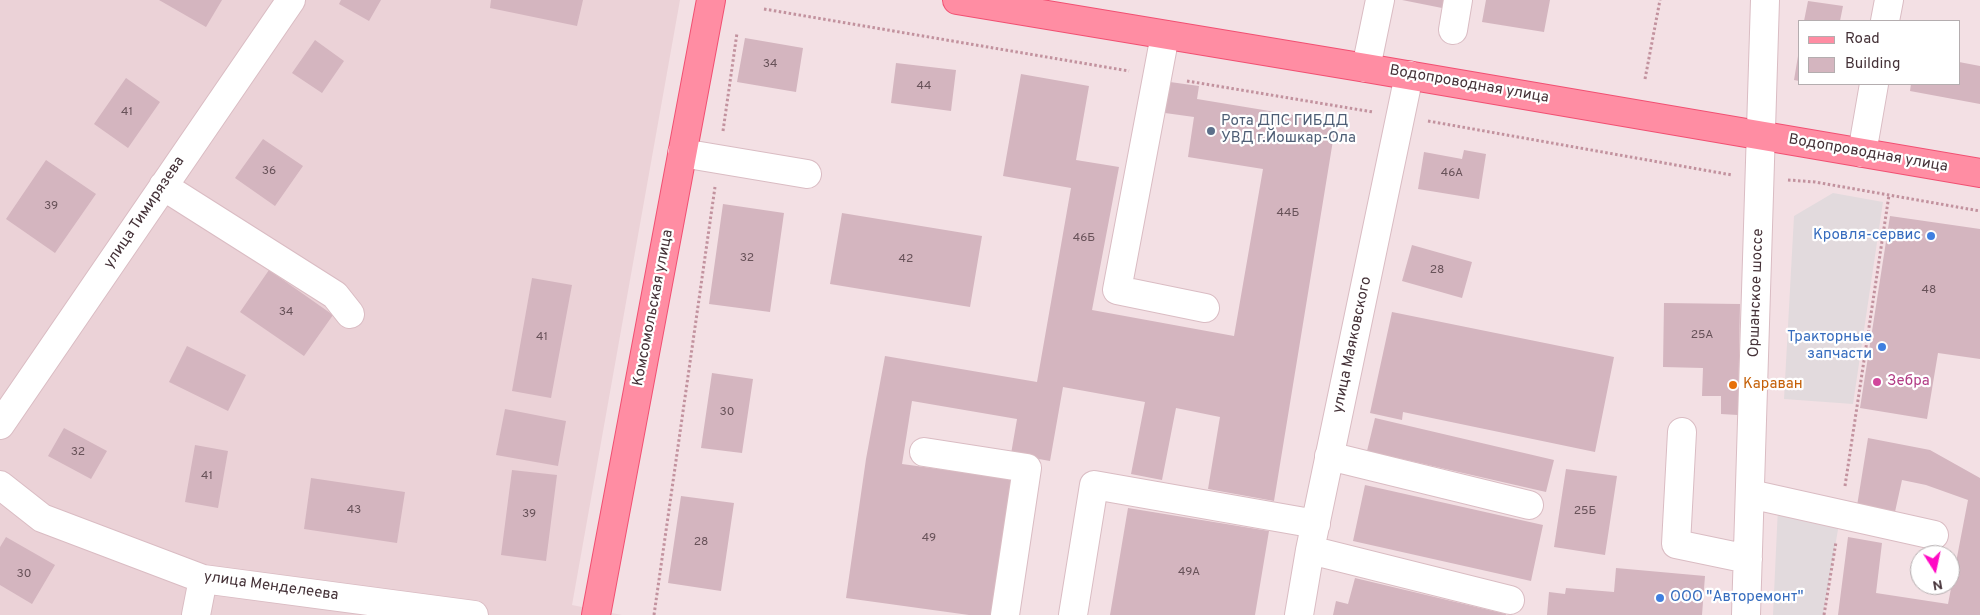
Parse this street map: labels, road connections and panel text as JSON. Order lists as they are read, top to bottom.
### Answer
{
  "streets": {
    "main road": ["Водопроводная улица", "Комсомольская улица"],
    "street": [
      "улица Тимирязева",
      "Оршанское шоссе",
      "улица Маяковского",
      "улица Менделеева"
    ]
  },
  "crossings": [
    ["Водопроводная улица", "Оршанское шоссе"],
    ["Водопроводная улица", "улица Маяковского"]
  ],
  "places": [
    "Рота ДПС ГИБДД УВД г.Йошкар-Ола",
    "Кровля-сервис",
    "Тракторные запчасти",
    "Зебра",
    "Караван",
    "ООО \"Авторемонт\""
  ],
  "house_numbers": [
    "34",
    "44",
    "41",
    "36",
    "46А",
    "39",
    "44Б",
    "46Б",
    "32",
    "42",
    "28",
    "48",
    "34",
    "25А",
    "41",
    "30",
    "32",
    "41",
    "43",
    "25Б",
    "39",
    "49",
    "28",
    "49А",
    "30"
  ],
  "legend": ["Road", "Building"],
  "north": "bottom"
}
